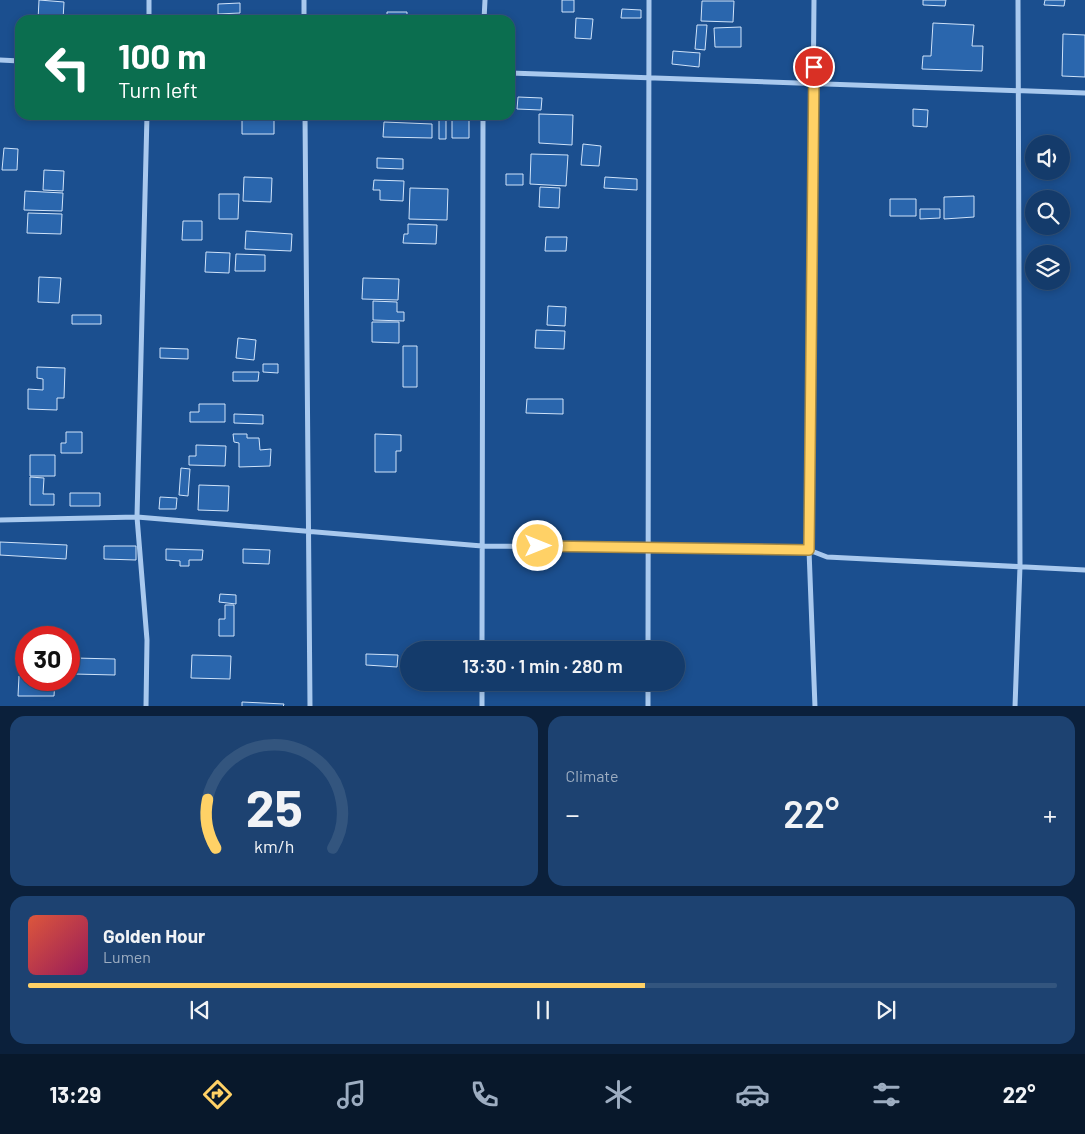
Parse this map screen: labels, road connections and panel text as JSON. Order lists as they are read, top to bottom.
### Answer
{
  "page": {
    "turn": ["100 m", "Turn left"],
    "limit": "30",
    "trip": "13:30 · 1 min · 280 m",
    "tile": "Climate",
    "heat": ["−", "22°", "+"],
    "song": ["Golden Hour", "Lumen"],
    "tabs": ["13:29", "22°"],
    "gauge": ["25", "km/h"]
  }
}
